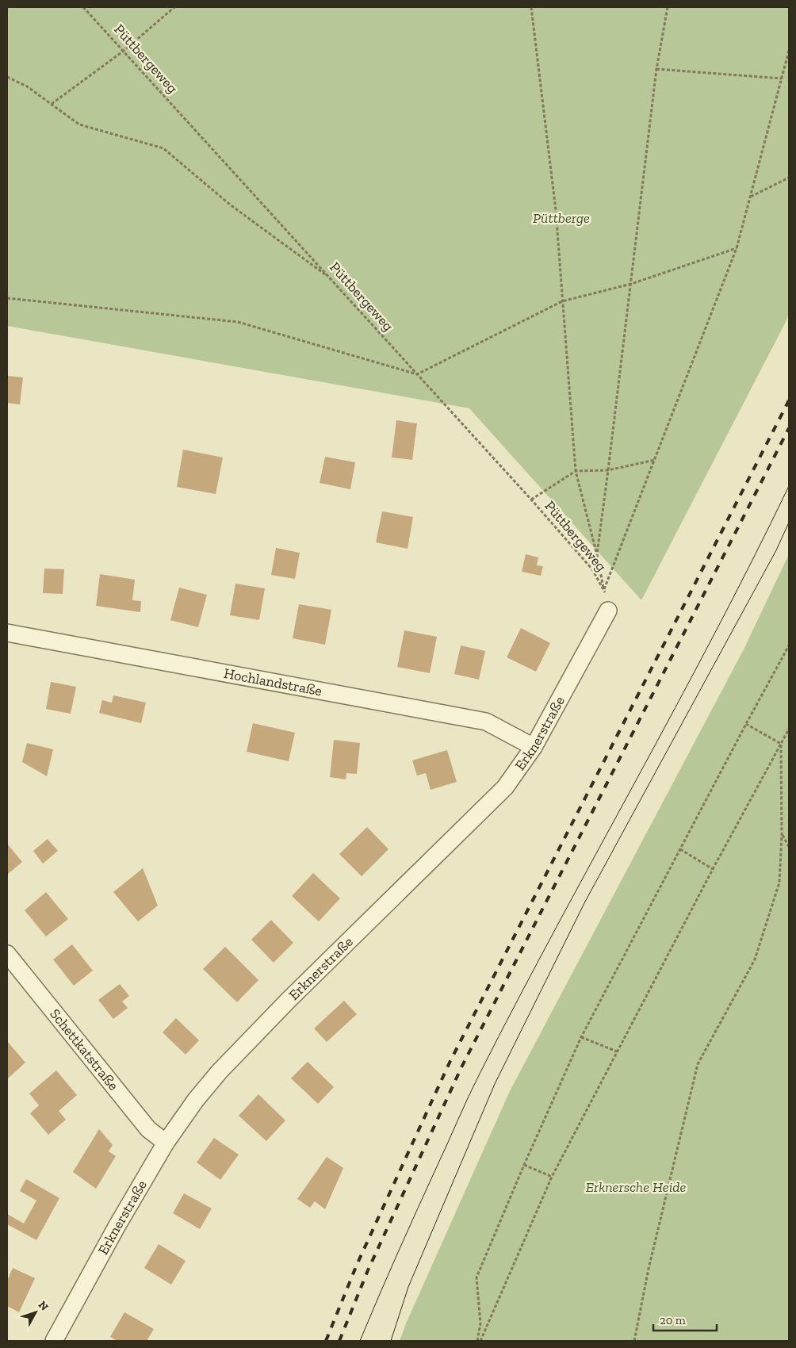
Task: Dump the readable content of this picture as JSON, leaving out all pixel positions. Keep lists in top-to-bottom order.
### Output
{
  "streets": {
    "street": ["Hochlandstraße", "Erknerstraße", "Schettkatstraße"],
    "path": ["Püttbergeweg"]
  },
  "crossings": [
    ["Püttbergeweg", "Erknerstraße"],
    ["Hochlandstraße", "Erknerstraße"],
    ["Erknerstraße", "Schettkatstraße"]
  ],
  "parks": ["Püttberge", "Erknersche Heide"],
  "scale_bar": "20 m",
  "north": "top right"
}
